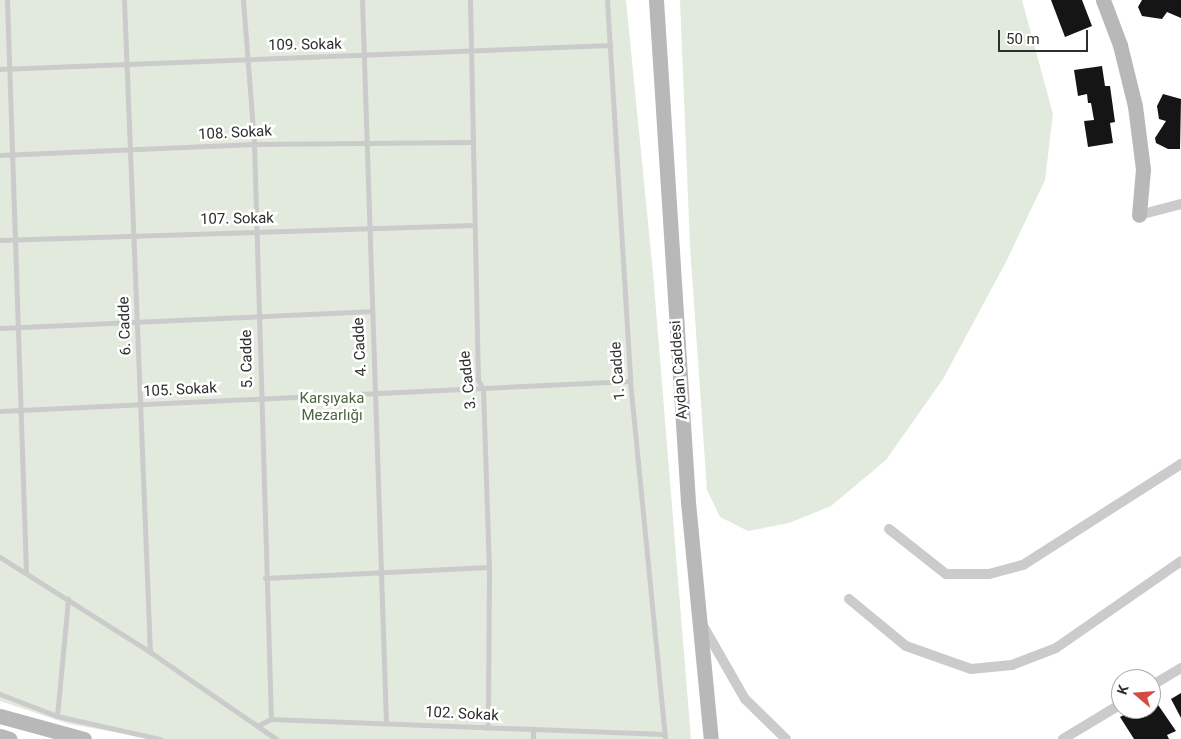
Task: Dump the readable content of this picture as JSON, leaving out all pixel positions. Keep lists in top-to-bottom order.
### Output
{
  "streets": {
    "street": ["Aydan Caddesi"],
    "lane": [
      "109. Sokak",
      "108. Sokak",
      "107. Sokak",
      "6. Cadde",
      "4. Cadde",
      "5. Cadde",
      "1. Cadde",
      "3. Cadde",
      "105. Sokak",
      "102. Sokak"
    ]
  },
  "crossings": [
    ["109. Sokak", "6. Cadde"],
    ["109. Sokak", "4. Cadde"],
    ["109. Sokak", "5. Cadde"],
    ["109. Sokak", "1. Cadde"],
    ["109. Sokak", "3. Cadde"],
    ["108. Sokak", "6. Cadde"],
    ["108. Sokak", "4. Cadde"],
    ["108. Sokak", "5. Cadde"],
    ["108. Sokak", "3. Cadde"],
    ["107. Sokak", "6. Cadde"],
    ["107. Sokak", "4. Cadde"],
    ["107. Sokak", "5. Cadde"],
    ["107. Sokak", "3. Cadde"],
    ["6. Cadde", "105. Sokak"],
    ["4. Cadde", "105. Sokak"],
    ["4. Cadde", "102. Sokak"],
    ["5. Cadde", "105. Sokak"],
    ["5. Cadde", "102. Sokak"],
    ["1. Cadde", "105. Sokak"],
    ["1. Cadde", "102. Sokak"],
    ["3. Cadde", "105. Sokak"],
    ["3. Cadde", "102. Sokak"]
  ],
  "parks": ["Karşıyaka Mezarlığı"],
  "scale_bar": "50 m",
  "north": "left"
}
